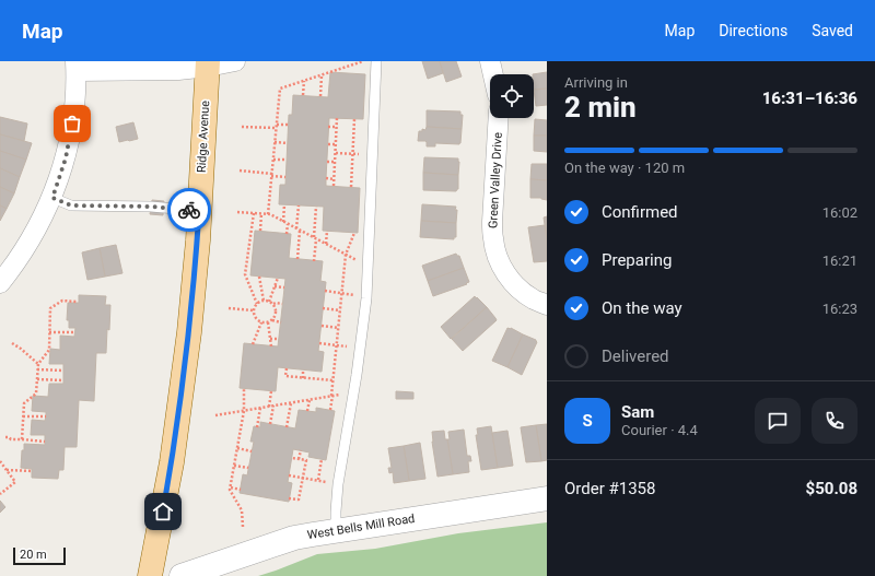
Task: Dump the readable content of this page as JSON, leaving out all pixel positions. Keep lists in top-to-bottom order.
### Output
{
  "streets": {
    "main road": ["Ridge Avenue"],
    "street": ["Green Valley Drive", "West Bells Mill Road"]
  },
  "scale_bar": "20 m",
  "page": {
    "header": "Map",
    "nav": ["Map", "Directions", "Saved"],
    "heading": ["2 min", "Arriving in", "16:31–16:36"],
    "panel": [
      "Sam",
      "Courier · 4.4",
      "Order #1358",
      "$50.08"
    ],
    "bar": "On the way · 120 m",
    "list": [
      ["Confirmed", "16:02"],
      ["Preparing", "16:21"],
      ["On the way", "16:23"],
      "Delivered"
    ],
    "round": "S",
    "scale": "20 m"
  }
}
